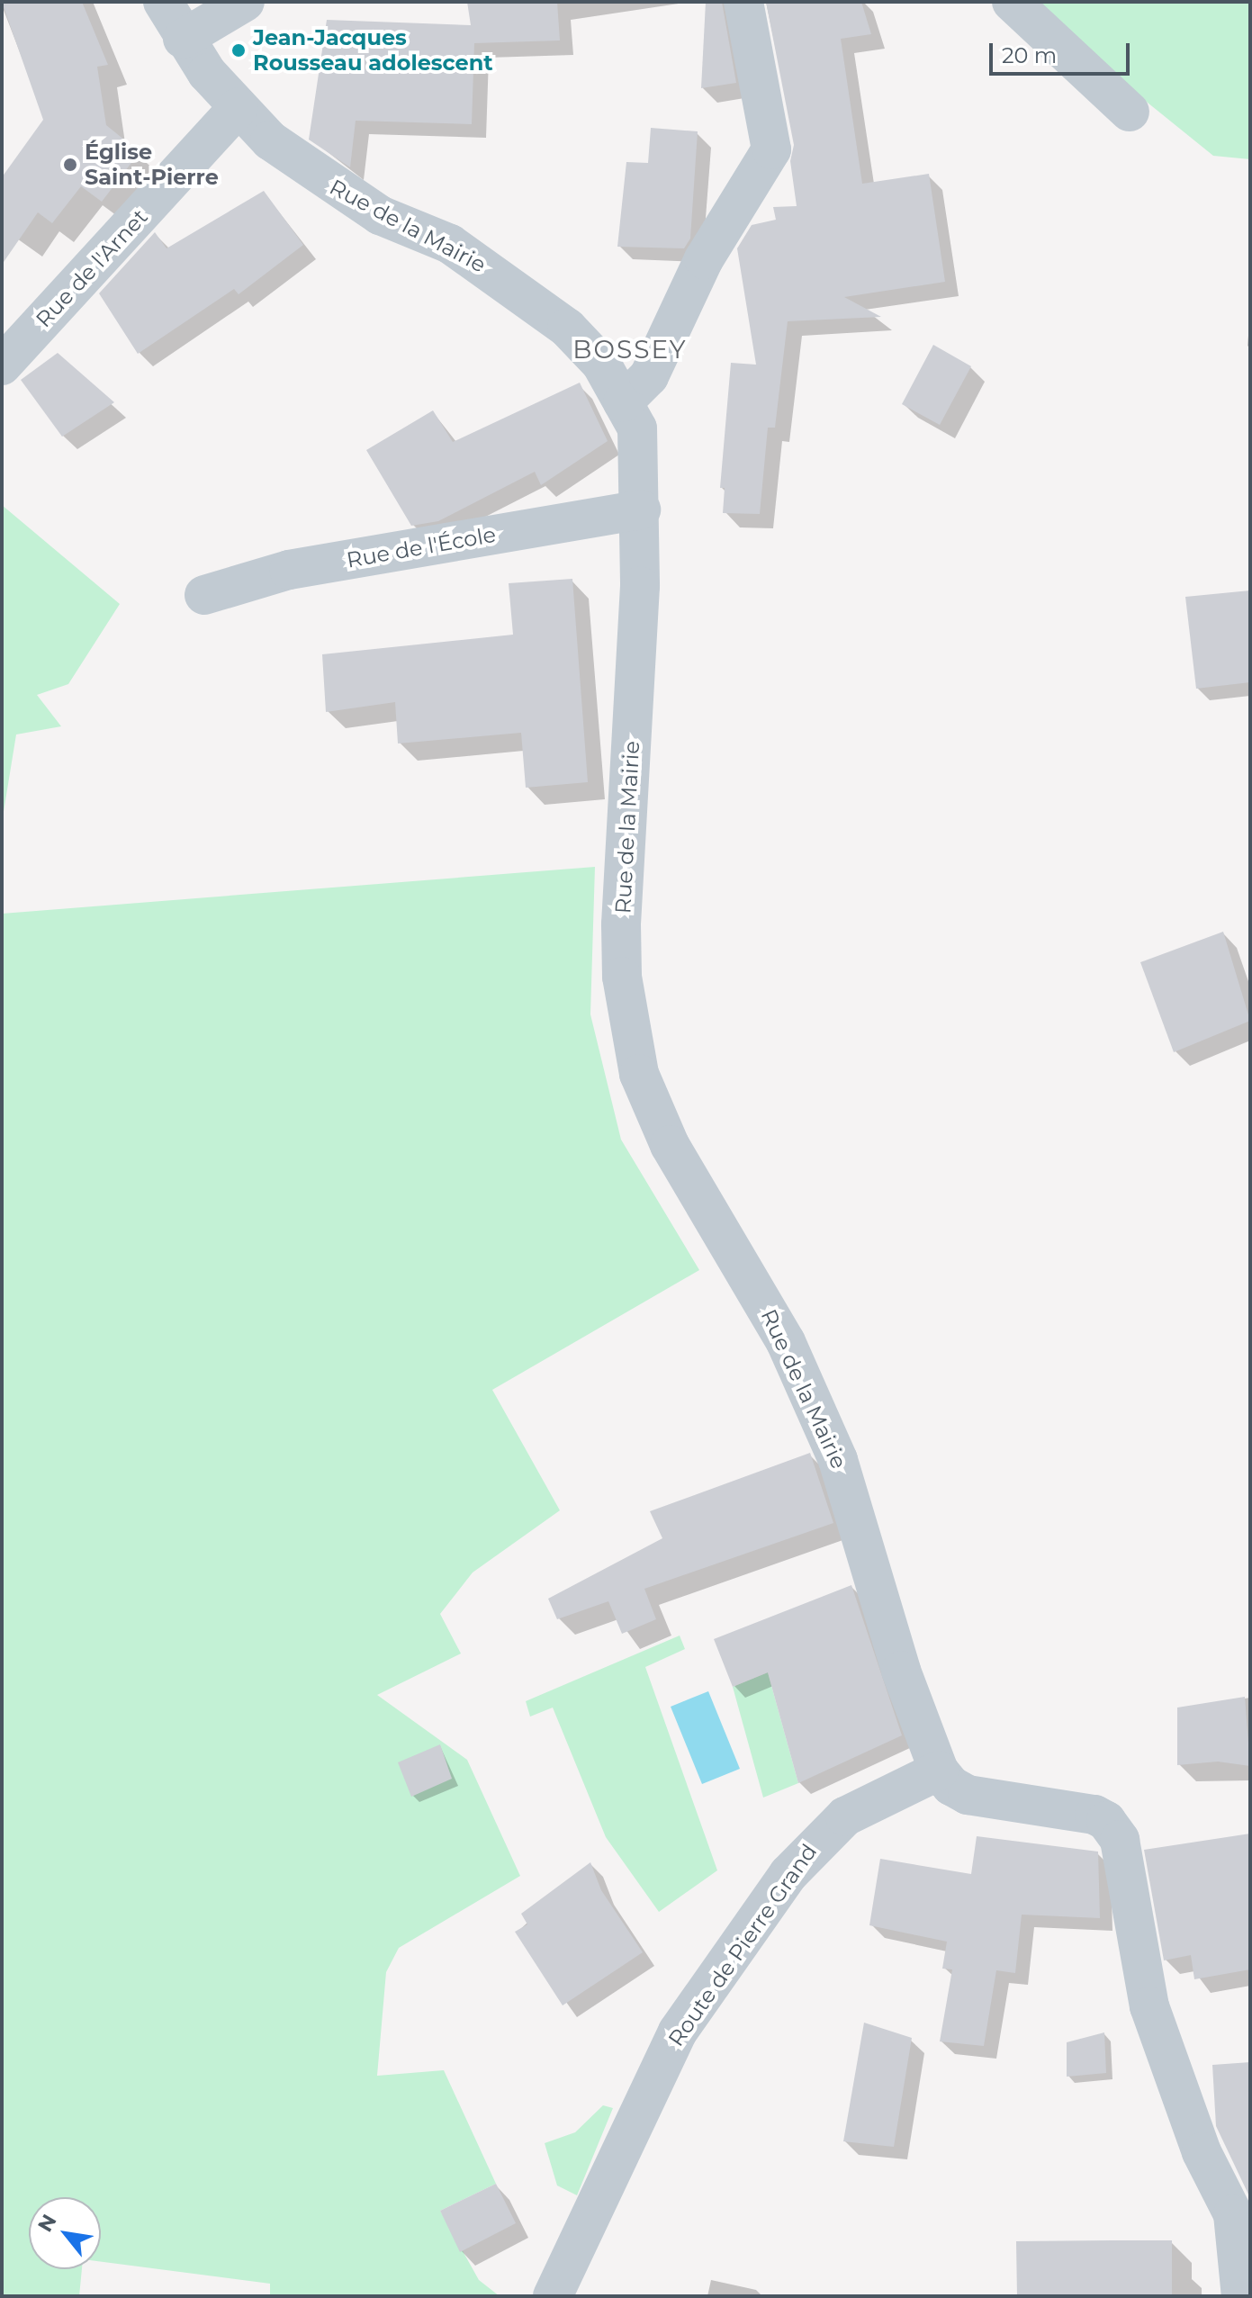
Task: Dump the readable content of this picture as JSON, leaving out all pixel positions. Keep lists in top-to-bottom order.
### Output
{
  "streets": {
    "street": [
      "Rue de la Mairie",
      "Rue de l'Arnet",
      "Rue de l'École",
      "Route de Pierre Grand"
    ]
  },
  "crossings": [
    ["Rue de la Mairie", "Rue de l'Arnet"],
    ["Rue de la Mairie", "Rue de l'École"],
    ["Rue de la Mairie", "Route de Pierre Grand"]
  ],
  "districts": ["BOSSEY"],
  "places": ["Jean-Jacques Rousseau adolescent", "Église Saint-Pierre"],
  "scale_bar": "20 m",
  "north": "top left"
}
